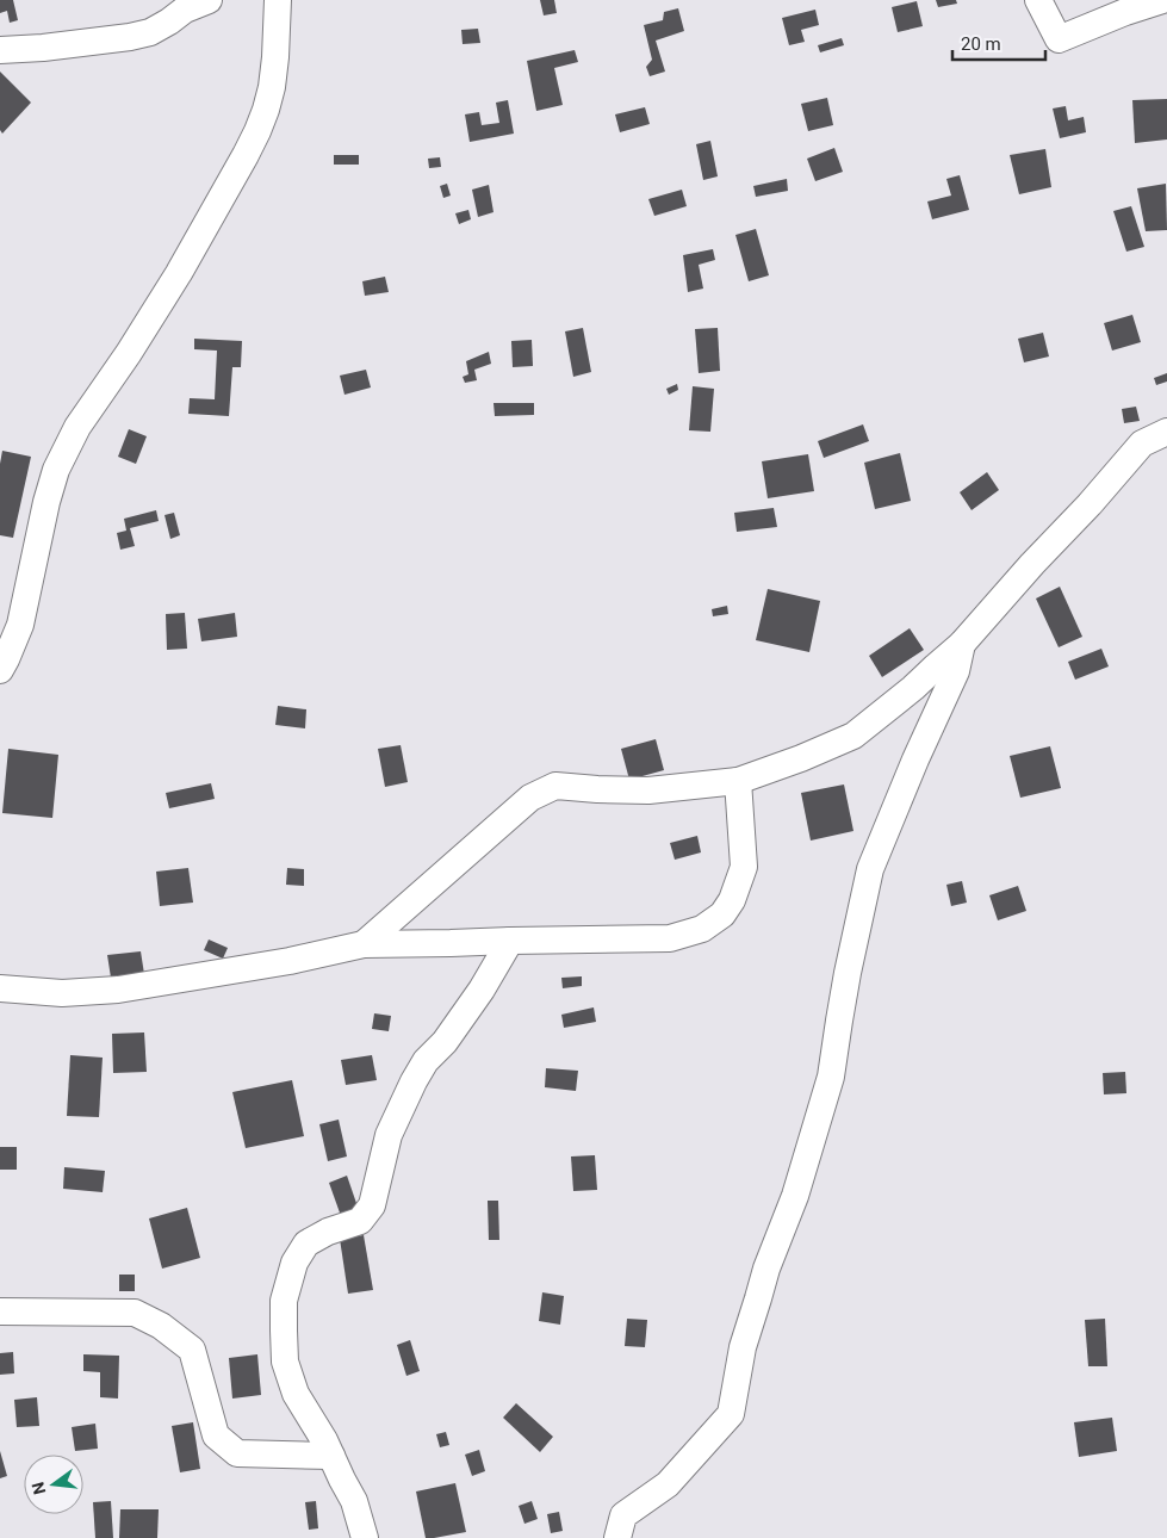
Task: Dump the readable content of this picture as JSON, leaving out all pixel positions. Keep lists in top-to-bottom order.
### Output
{
  "scale_bar": "20 m",
  "north": "left"
}
